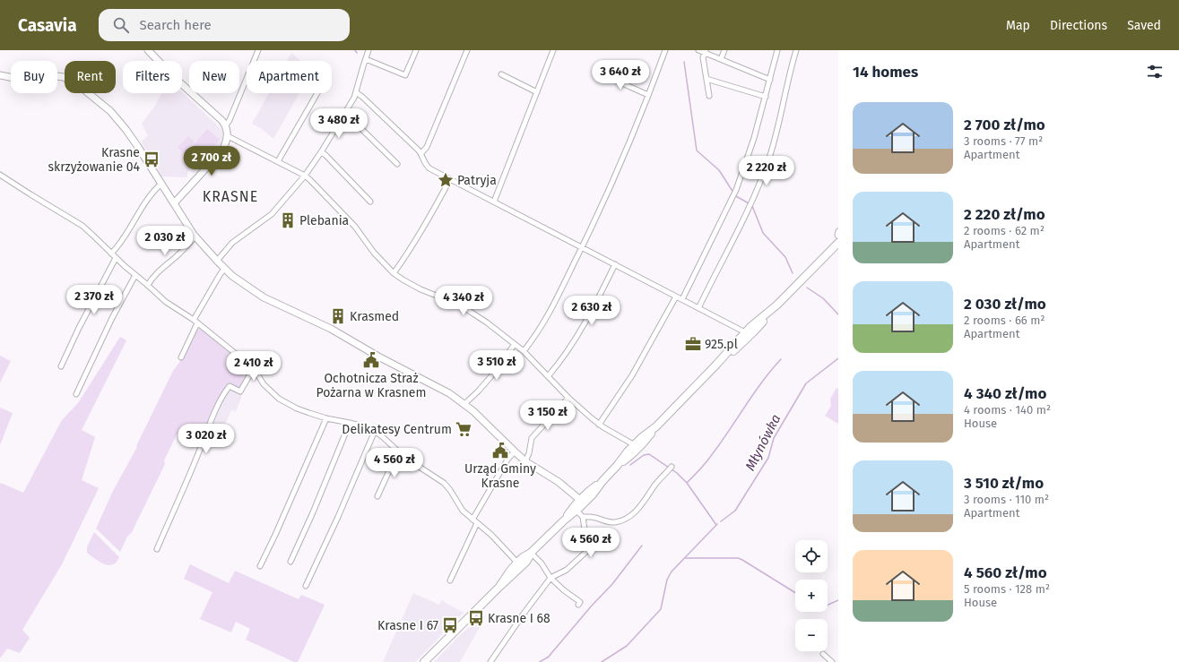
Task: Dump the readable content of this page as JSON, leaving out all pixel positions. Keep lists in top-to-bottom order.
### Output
{
  "districts": ["KRASNE"],
  "water": ["Młynówka"],
  "places": {
    "bus stop": ["Krasne skrzyżowanie 04", "Krasne I 68", "Krasne I 67"],
    "place": ["Patryja"],
    "building": ["Plebania", "Krasmed"],
    "office": ["925.pl"],
    "public building": ["Ochotnicza Straż Pożarna w Krasnem", "Urząd Gminy Krasne"],
    "supermarket": ["Delikatesy Centrum"]
  },
  "page": {
    "header": "Casavia",
    "search": "Search here",
    "nav": ["Map", "Directions", "Saved"],
    "heading": "14 homes",
    "price": [
      "3 640 zł",
      "3 480 zł",
      "2 700 zł",
      "2 220 zł",
      "2 030 zł",
      "2 370 zł",
      "4 340 zł",
      "2 630 zł",
      "3 510 zł",
      "2 410 zł",
      "3 150 zł",
      "3 020 zł",
      "4 560 zł",
      "4 560 zł"
    ],
    "chip": [
      "Buy",
      "Rent",
      "Filters",
      "New",
      "Apartment"
    ],
    "list": [
      {
        "name": "2 700 zł/mo",
        "note": "3 rooms · 77 m² · Apartment"
      },
      {
        "name": "2 220 zł/mo",
        "note": "2 rooms · 62 m² · Apartment"
      },
      {
        "name": "2 030 zł/mo",
        "note": "2 rooms · 66 m² · Apartment"
      },
      {
        "name": "4 340 zł/mo",
        "note": "4 rooms · 140 m² · House"
      },
      {
        "name": "3 510 zł/mo",
        "note": "3 rooms · 110 m² · Apartment"
      },
      {
        "name": "4 560 zł/mo",
        "note": "5 rooms · 128 m² · House"
      }
    ],
    "map_buttons": ["+", "−"]
  }
}
